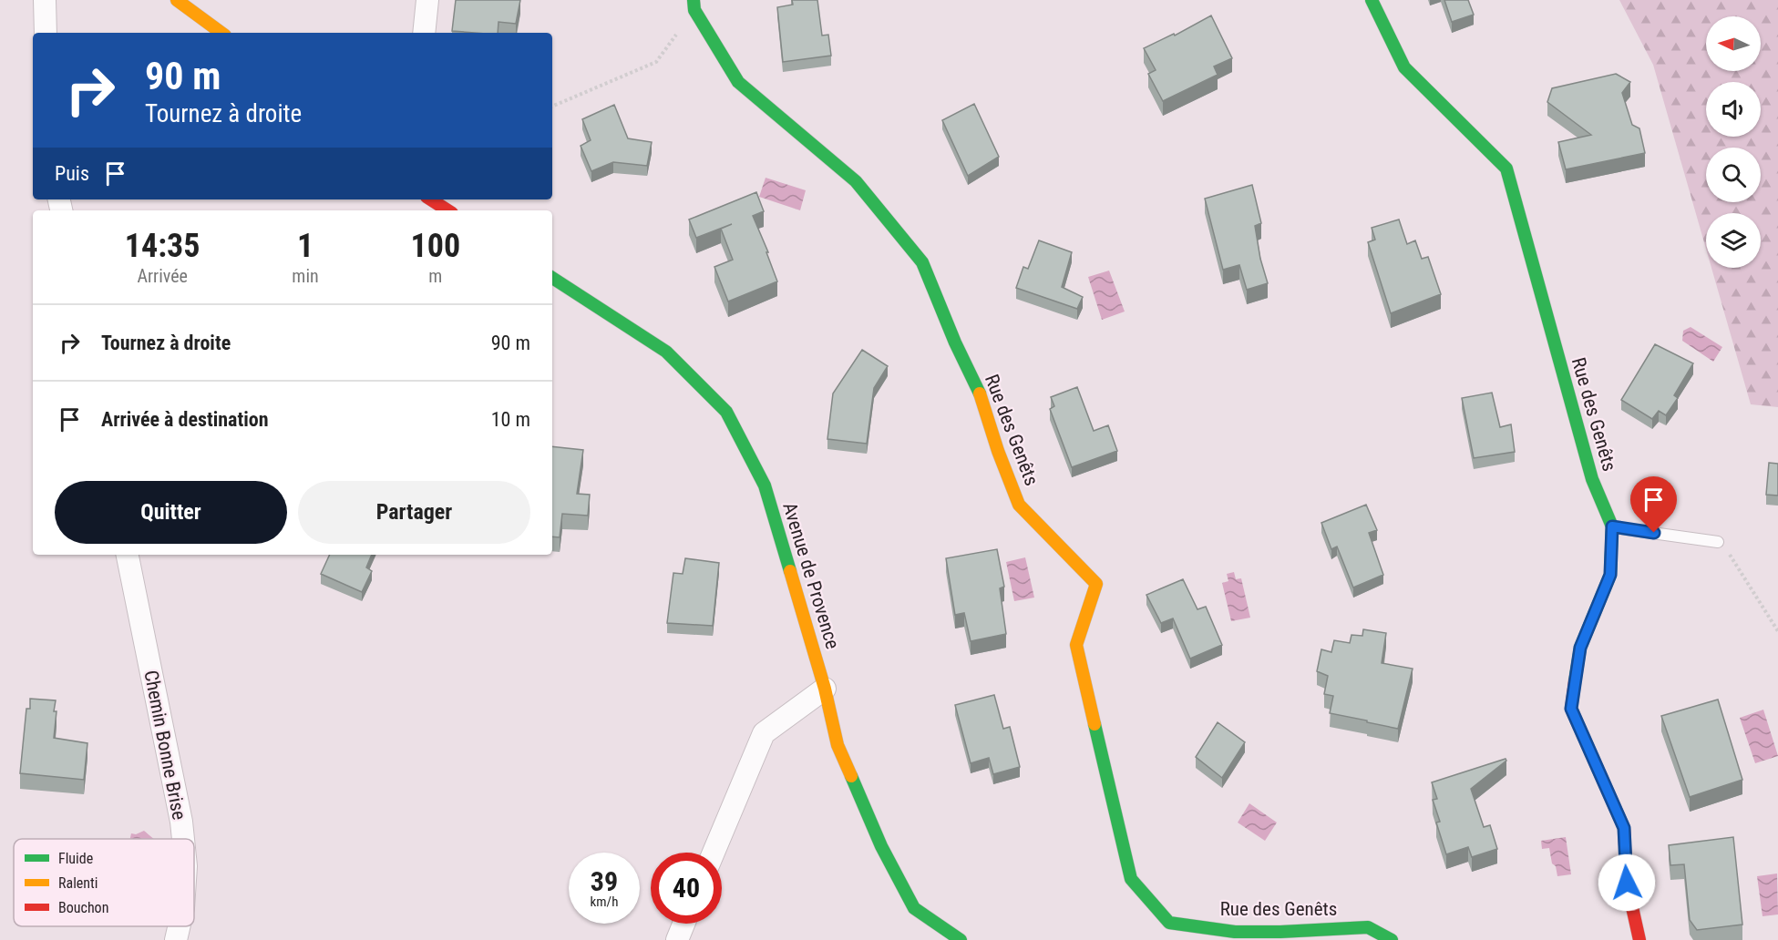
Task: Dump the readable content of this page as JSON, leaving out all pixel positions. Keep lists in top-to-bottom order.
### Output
{
  "streets": {
    "street": ["Rue des Genêts", "Avenue de Provence", "Chemin Bonne Brise"]
  },
  "legend": ["Fluide", "Ralenti", "Bouchon"],
  "north": "left",
  "page": {
    "turn": ["90 m", "Tournez à droite"],
    "then": "Puis",
    "eta": [
      "14:35",
      "Arrivée",
      "1",
      "min",
      "100",
      "m"
    ],
    "list": [
      {
        "name": "Tournez à droite",
        "value": "90 m"
      },
      {
        "name": "Arrivée à destination",
        "value": "10 m"
      }
    ],
    "buttons": ["Quitter", "Partager"],
    "speed": "39 km/h",
    "limit": "40"
  }
}
